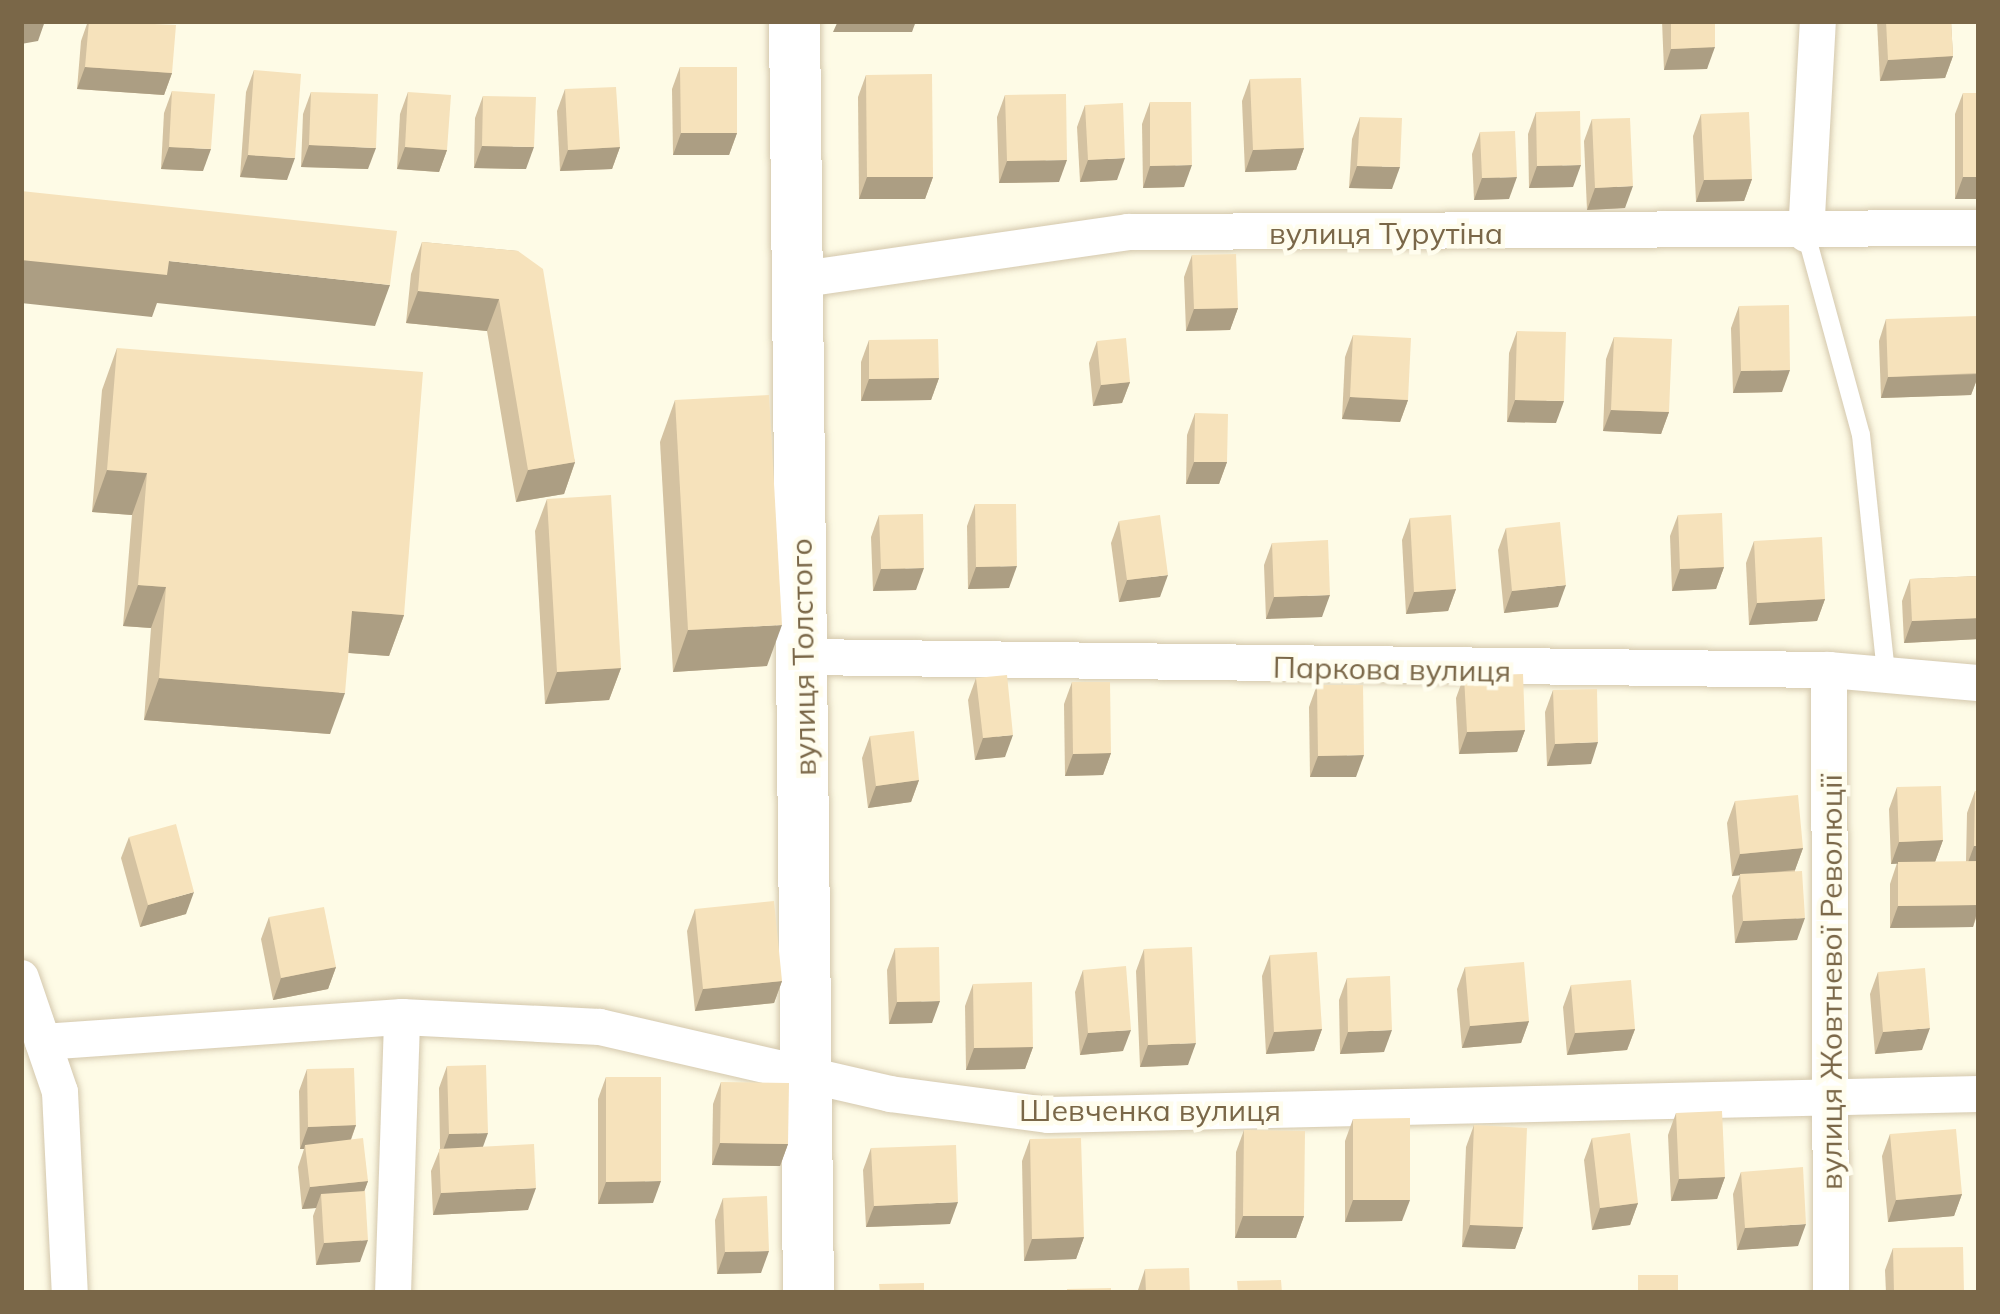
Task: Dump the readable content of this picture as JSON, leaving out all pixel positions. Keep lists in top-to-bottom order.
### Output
{
  "streets": {
    "street": [
      "вулиця Турутіна",
      "вулиця Толстого",
      "Паркова вулиця",
      "вулиця Жовтневої Революції",
      "Шевченка вулиця"
    ]
  },
  "crossings": [
    ["вулиця Турутіна", "вулиця Толстого"],
    ["вулиця Толстого", "Паркова вулиця"],
    ["вулиця Толстого", "Шевченка вулиця"],
    ["Паркова вулиця", "вулиця Жовтневої Революції"],
    ["вулиця Жовтневої Революції", "Шевченка вулиця"]
  ]
}
